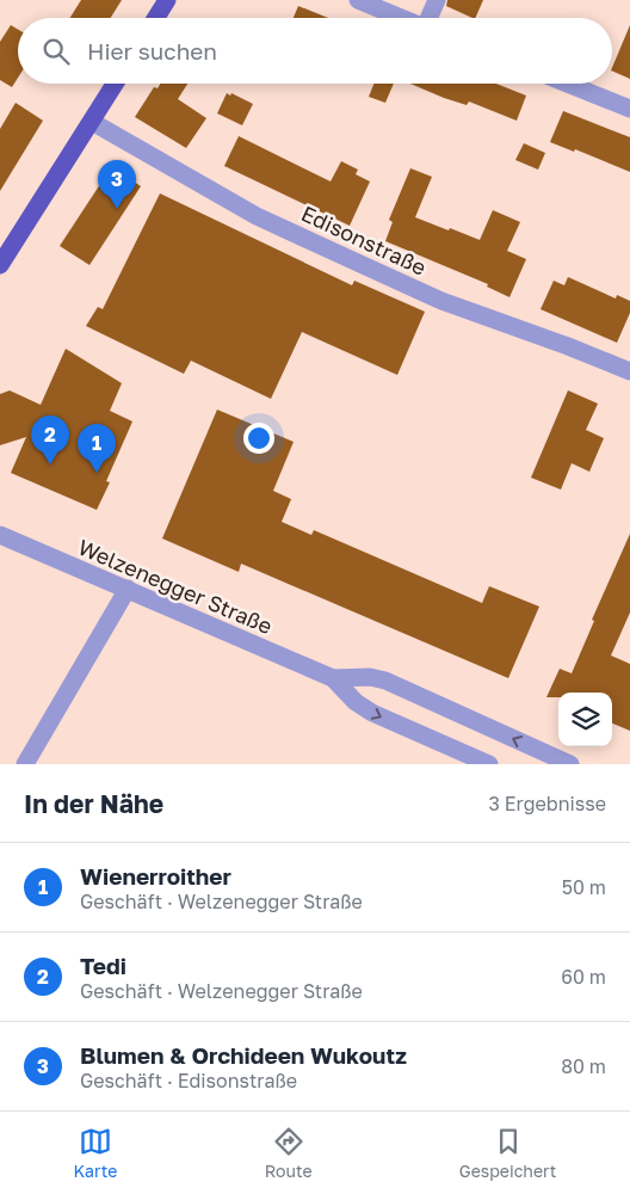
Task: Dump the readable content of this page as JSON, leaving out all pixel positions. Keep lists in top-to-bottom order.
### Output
{
  "streets": {
    "street": ["Edisonstraße", "Welzenegger Straße"]
  },
  "page": {
    "search": "Hier suchen",
    "pins": ["3", "2", "1"],
    "heading": ["In der Nähe", "3 Ergebnisse"],
    "list": [
      {
        "mark": "1",
        "name": "Wienerroither",
        "note": "Geschäft · Welzenegger Straße",
        "value": "50 m"
      },
      {
        "mark": "2",
        "name": "Tedi",
        "note": "Geschäft · Welzenegger Straße",
        "value": "60 m"
      },
      {
        "mark": "3",
        "name": "Blumen & Orchideen Wukoutz",
        "note": "Geschäft · Edisonstraße",
        "value": "80 m"
      }
    ],
    "nav": ["Karte", "Route", "Gespeichert"]
  }
}
